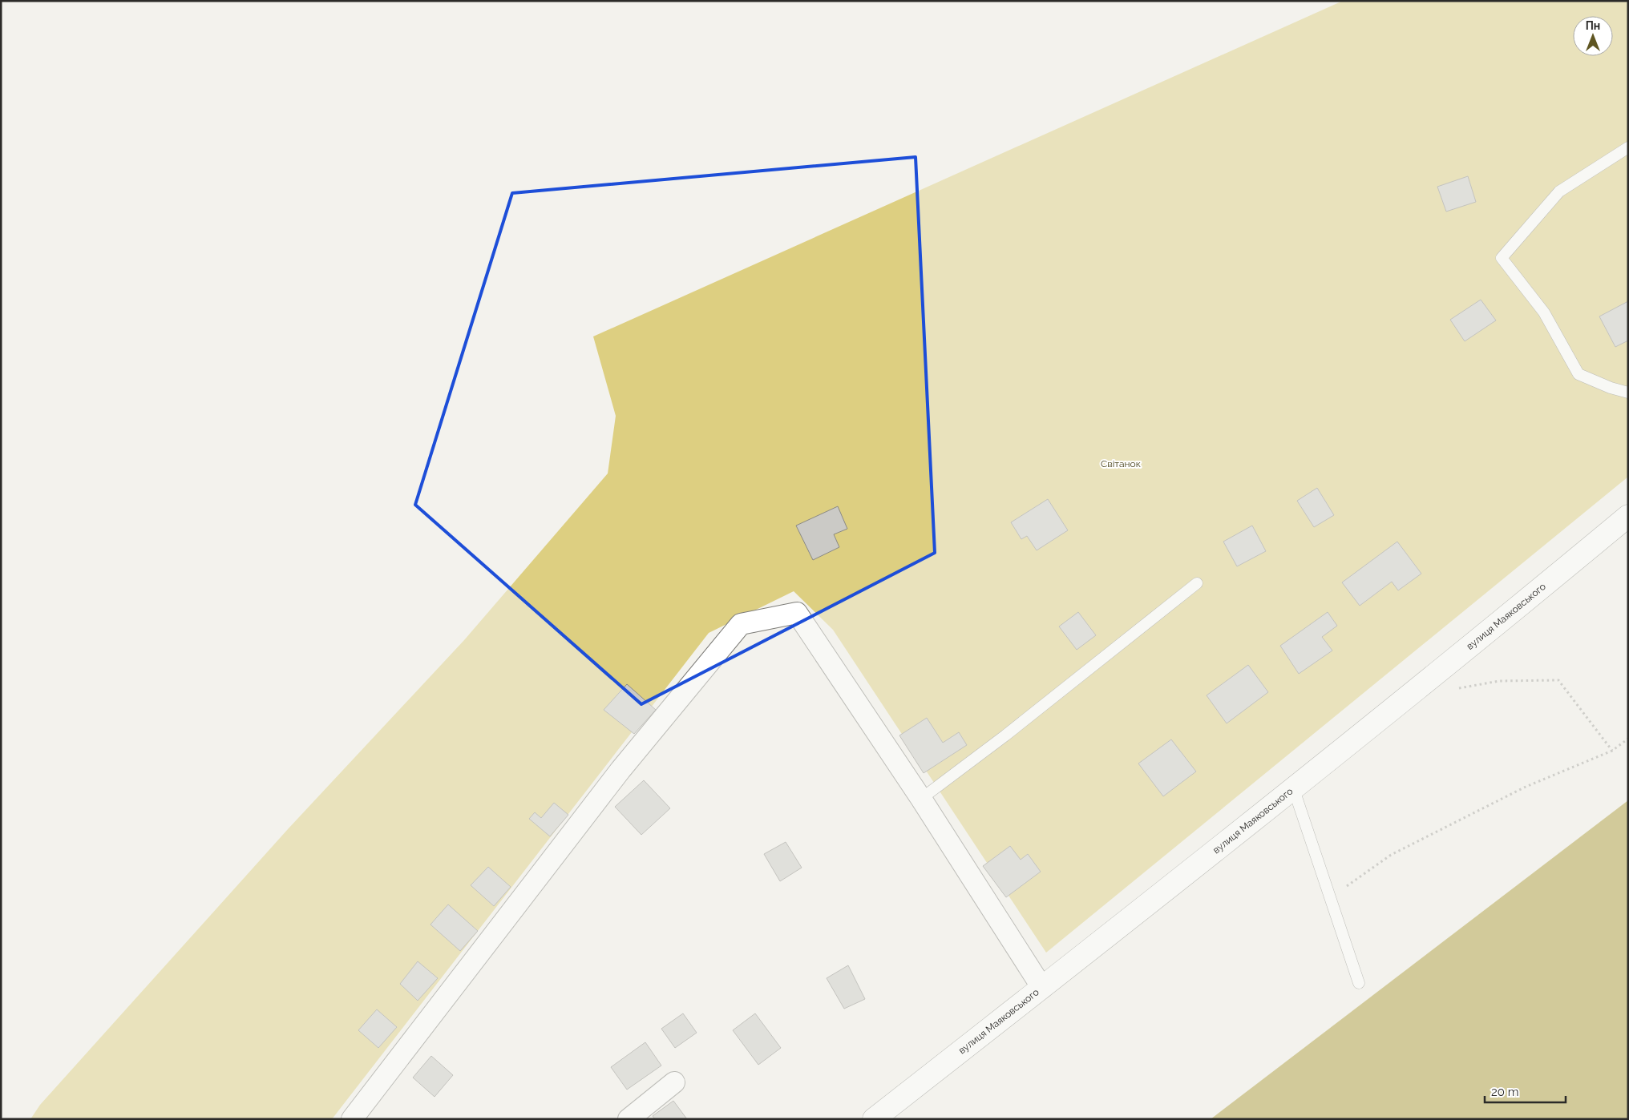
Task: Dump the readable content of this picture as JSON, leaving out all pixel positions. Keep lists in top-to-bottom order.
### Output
{
  "streets": {
    "street": ["вулиця Маяковського"]
  },
  "parks": ["Світанок"],
  "scale_bar": "20 m",
  "north": "top"
}
